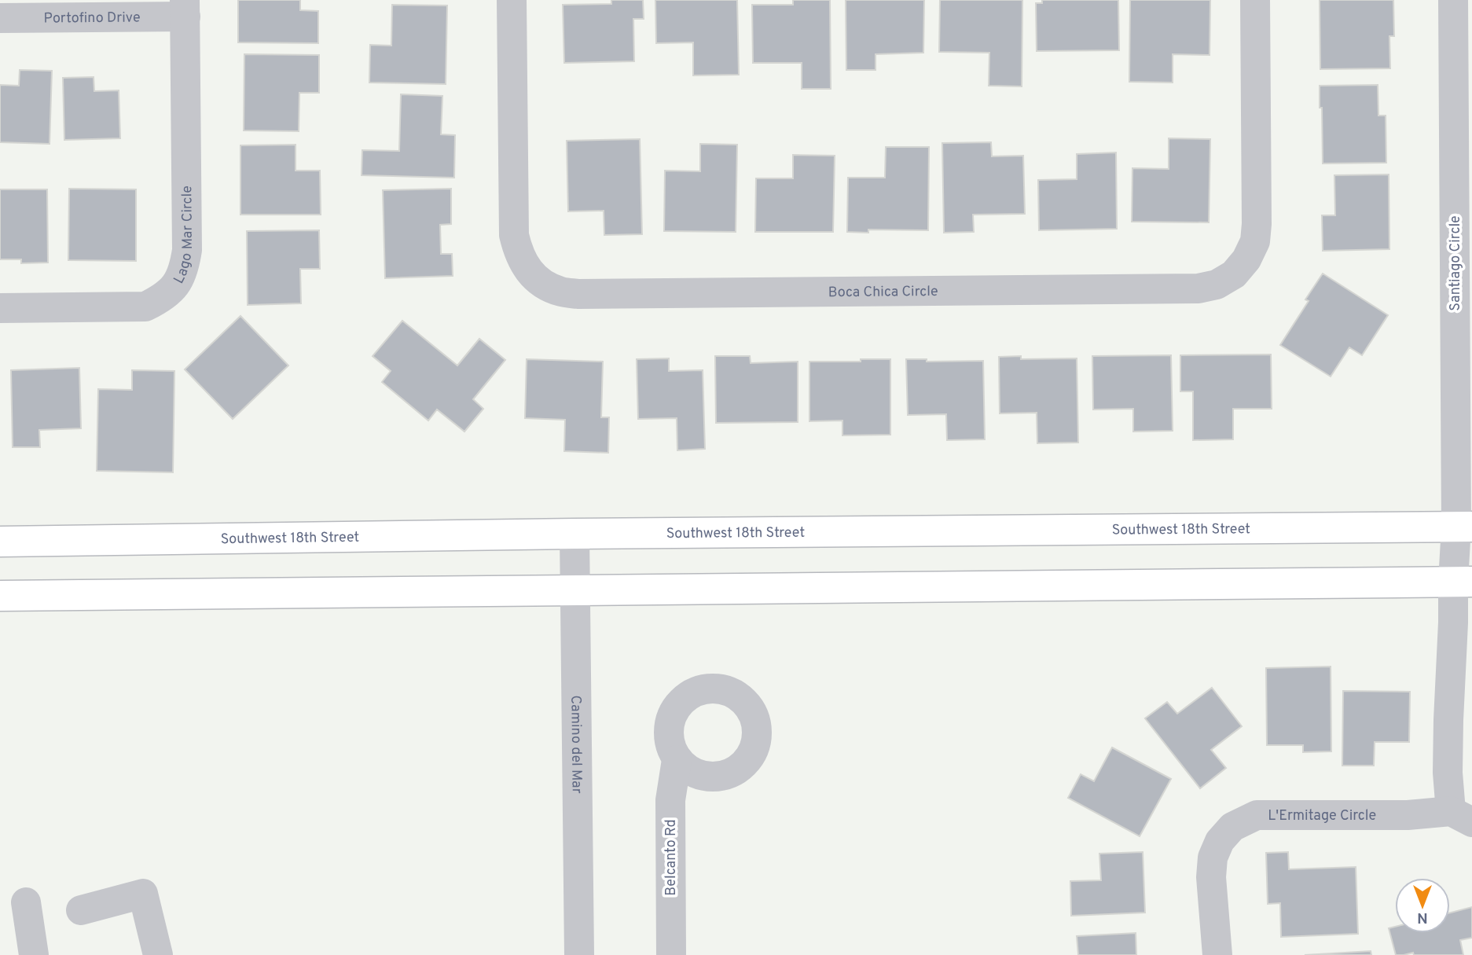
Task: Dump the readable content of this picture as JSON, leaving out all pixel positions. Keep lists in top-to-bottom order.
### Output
{
  "streets": {
    "main road": ["Southwest 18th Street"],
    "street": [
      "Portofino Drive",
      "Lago Mar Circle",
      "Santiago Circle",
      "Boca Chica Circle",
      "Camino del Mar",
      "L'Ermitage Circle",
      "Belcanto Rd"
    ]
  },
  "crossings": [
    ["Portofino Drive", "Lago Mar Circle"],
    ["Santiago Circle", "Southwest 18th Street"],
    ["Santiago Circle", "L'Ermitage Circle"],
    ["Southwest 18th Street", "Camino del Mar"],
    ["Southwest 18th Street", "L'Ermitage Circle"]
  ],
  "north": "bottom"
}
